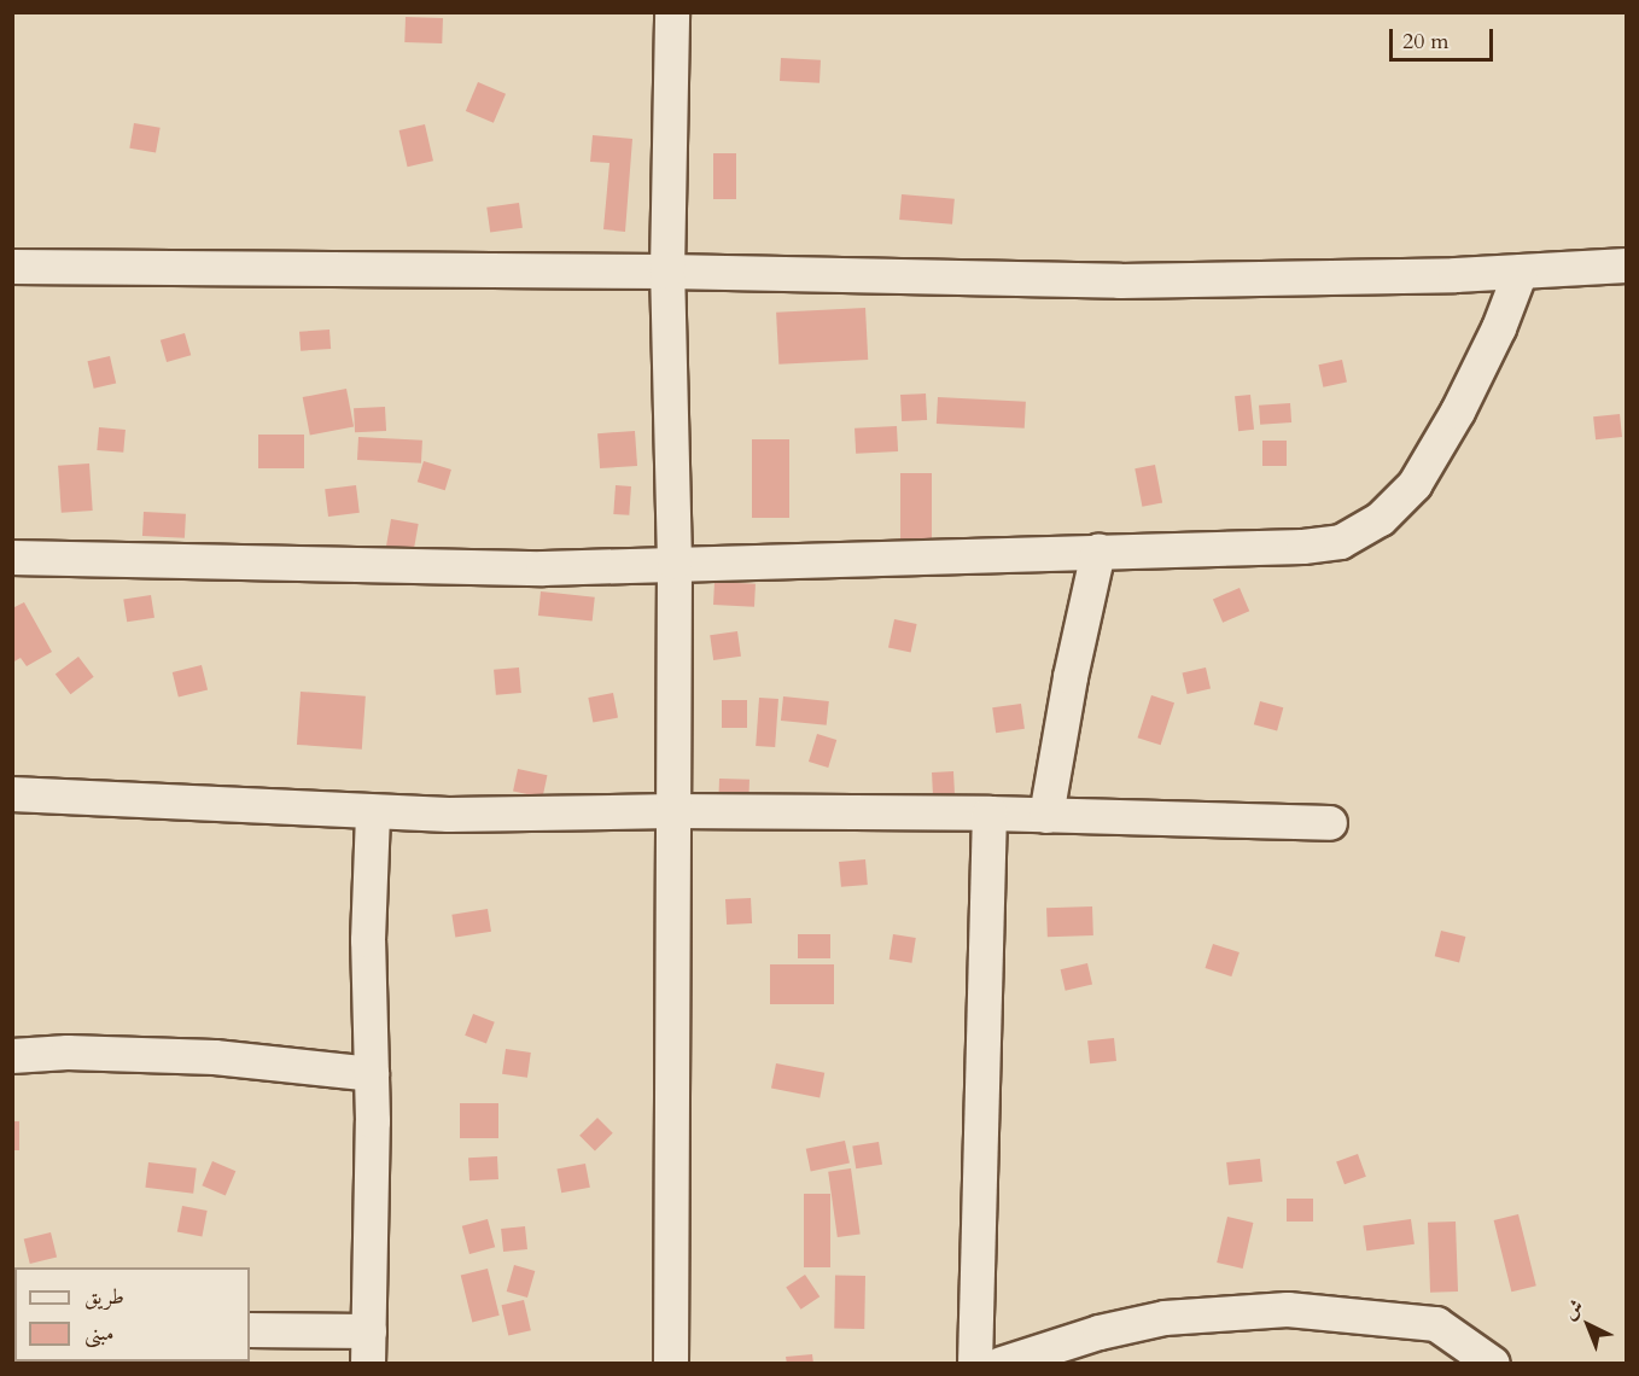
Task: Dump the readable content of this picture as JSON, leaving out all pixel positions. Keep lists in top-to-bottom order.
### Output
{
  "legend": ["طريق", "مبنى"],
  "scale_bar": "20 m",
  "north": "top left"
}
